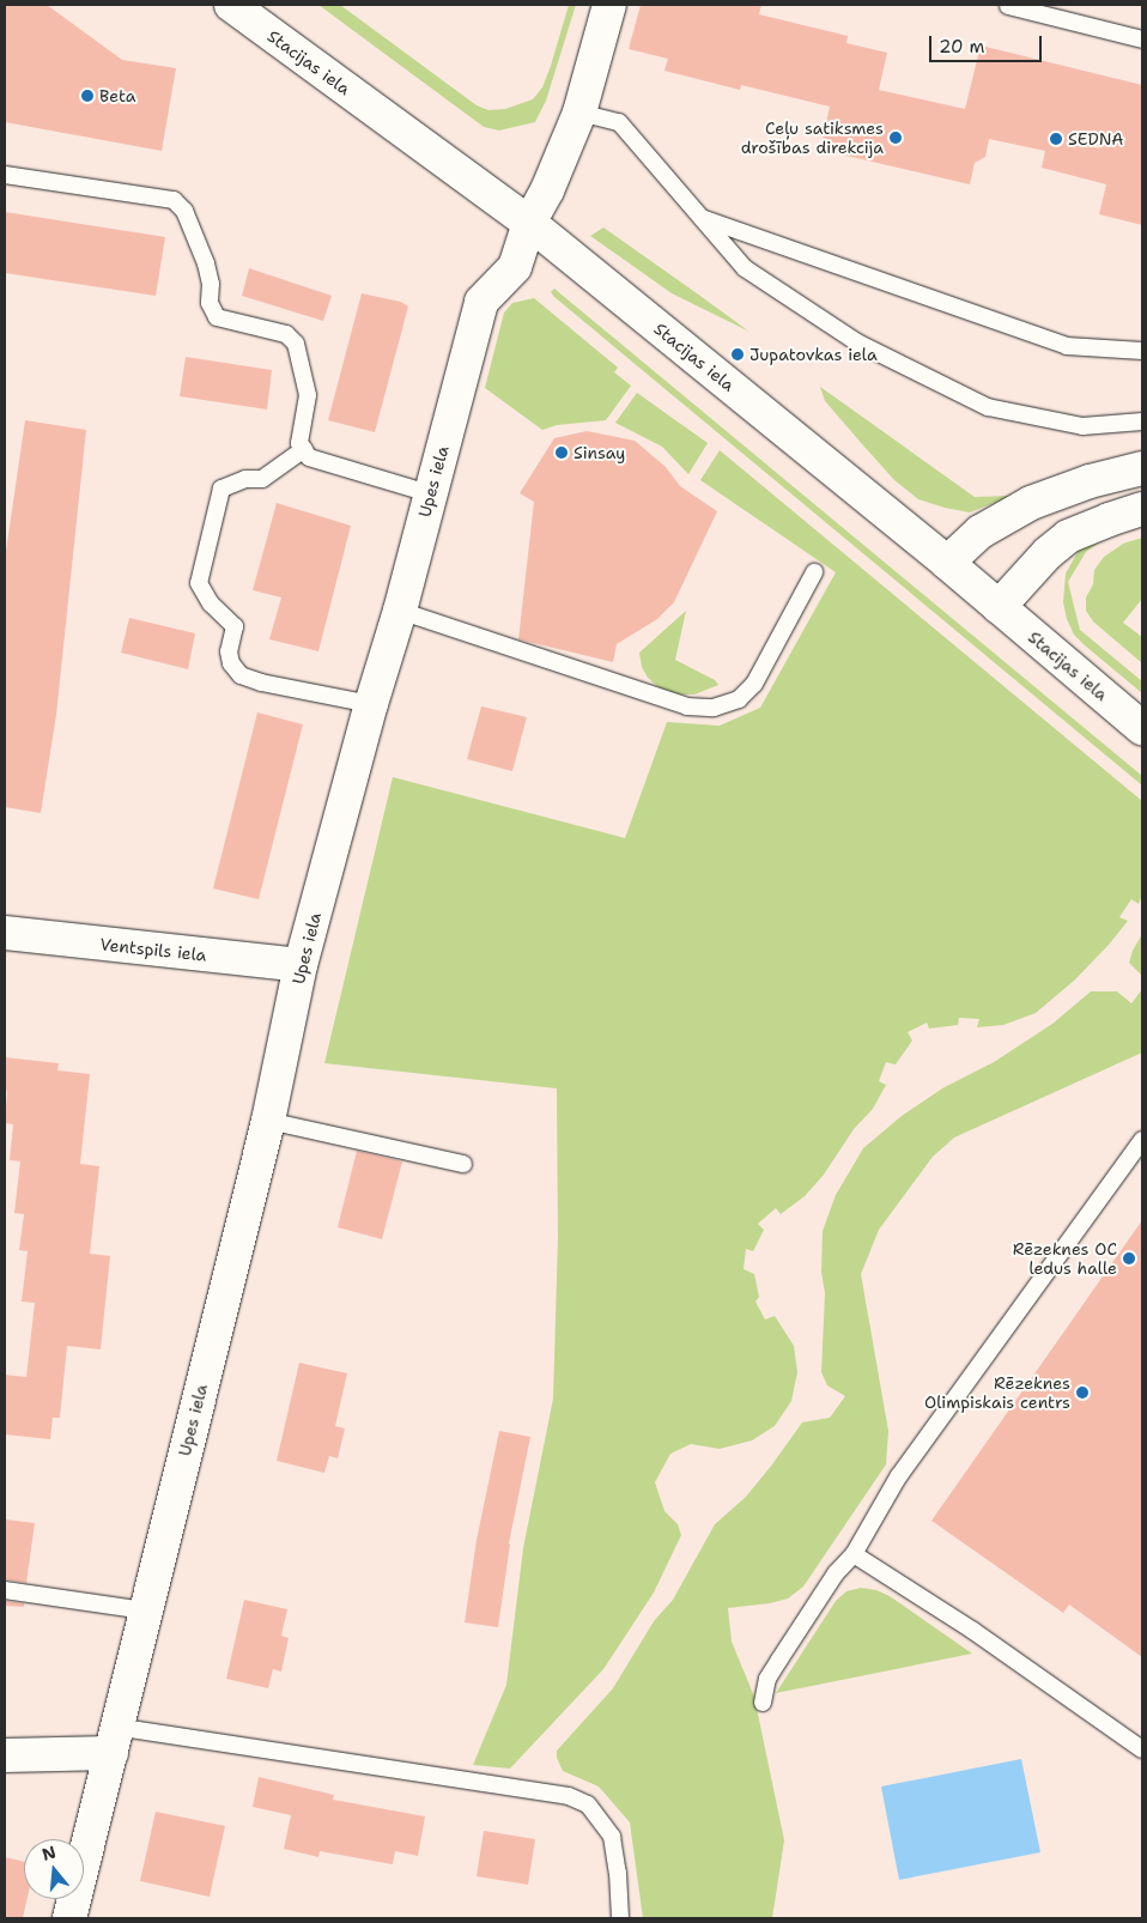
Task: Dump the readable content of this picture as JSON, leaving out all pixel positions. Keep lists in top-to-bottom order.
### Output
{
  "streets": {
    "street": ["Stacijas iela", "Upes iela", "Ventspils iela"]
  },
  "crossings": [
    ["Stacijas iela", "Upes iela"],
    ["Upes iela", "Ventspils iela"]
  ],
  "places": [
    "Beta",
    "Ceļu satiksmes drošības direkcija",
    "SEDNA",
    "Jupatovkas iela",
    "Sinsay",
    "Rēzeknes OC ledus halle",
    "Rēzeknes Olimpiskais centrs"
  ],
  "scale_bar": "20 m",
  "north": "top"
}
